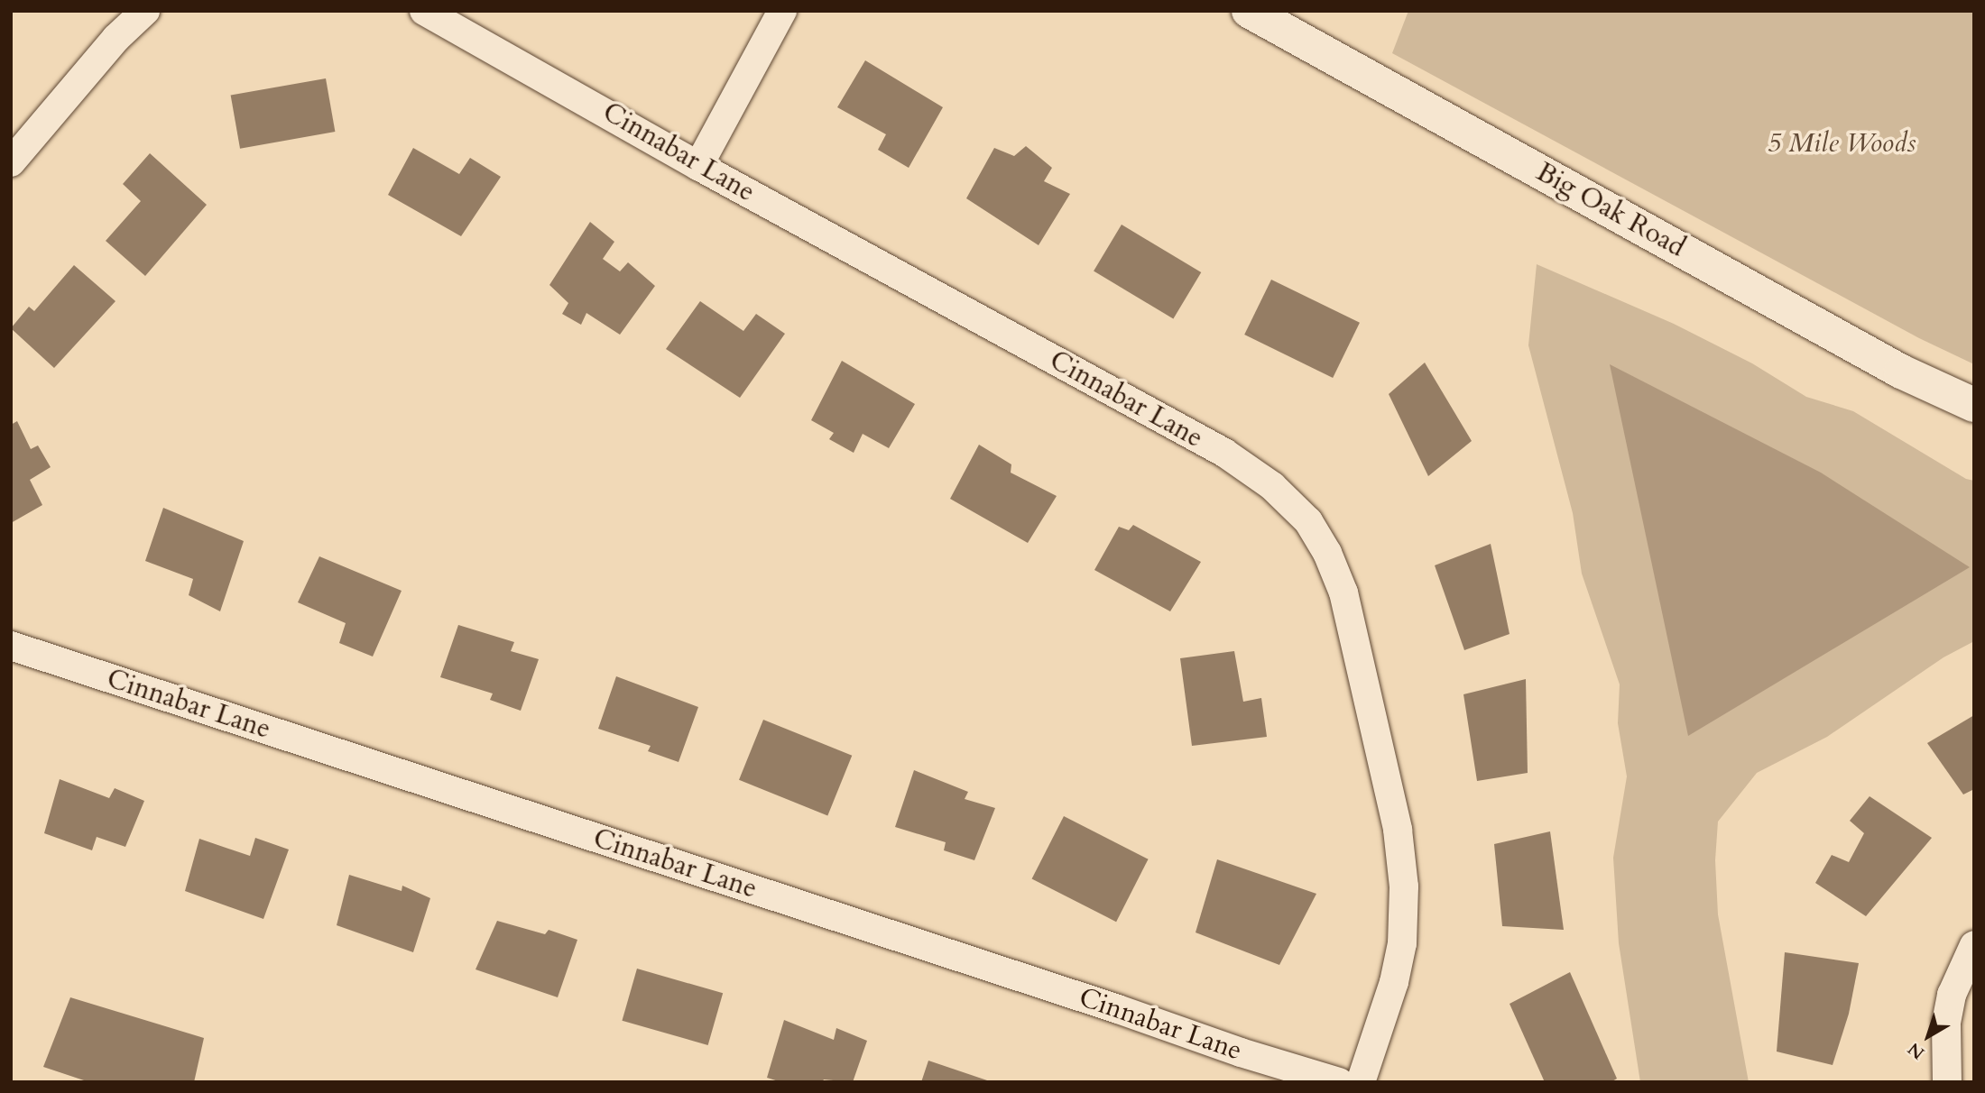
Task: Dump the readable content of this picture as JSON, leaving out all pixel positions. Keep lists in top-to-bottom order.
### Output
{
  "streets": {
    "street": ["Cinnabar Lane", "Big Oak Road"]
  },
  "parks": ["5 Mile Woods"],
  "north": "bottom left"
}
